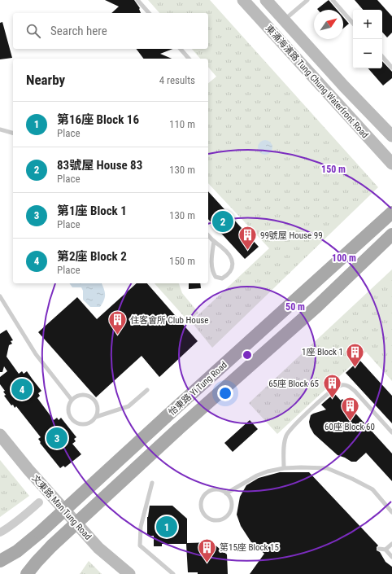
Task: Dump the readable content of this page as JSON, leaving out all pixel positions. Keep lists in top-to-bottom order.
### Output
{
  "streets": {
    "main road": ["東涌海濱路 Tung Chung Waterfront Road", "怡東路 Yi Tung Road", "文東路 Man Tung Road"]
  },
  "places": {
    "building": [
      "99號屋 House 99",
      "住客會所 Club House",
      "1座 Block 1",
      "65座 Block 65",
      "60座 Block 60",
      "第15座 Block 15"
    ]
  },
  "north": "top right",
  "page": {
    "map_buttons": ["+", "−"],
    "search": "Search here",
    "heading": ["Nearby", "4 results"],
    "list": [
      {
        "mark": "1",
        "name": "第16座 Block 16",
        "note": "Place",
        "value": "110 m"
      },
      {
        "mark": "2",
        "name": "83號屋 House 83",
        "note": "Place",
        "value": "130 m"
      },
      {
        "mark": "3",
        "name": "第1座 Block 1",
        "note": "Place",
        "value": "130 m"
      },
      {
        "mark": "4",
        "name": "第2座 Block 2",
        "note": "Place",
        "value": "150 m"
      }
    ],
    "pins": [
      "2",
      "4",
      "3",
      "1"
    ]
  },
  "rings": ["150 m", "100 m", "50 m"]
}
